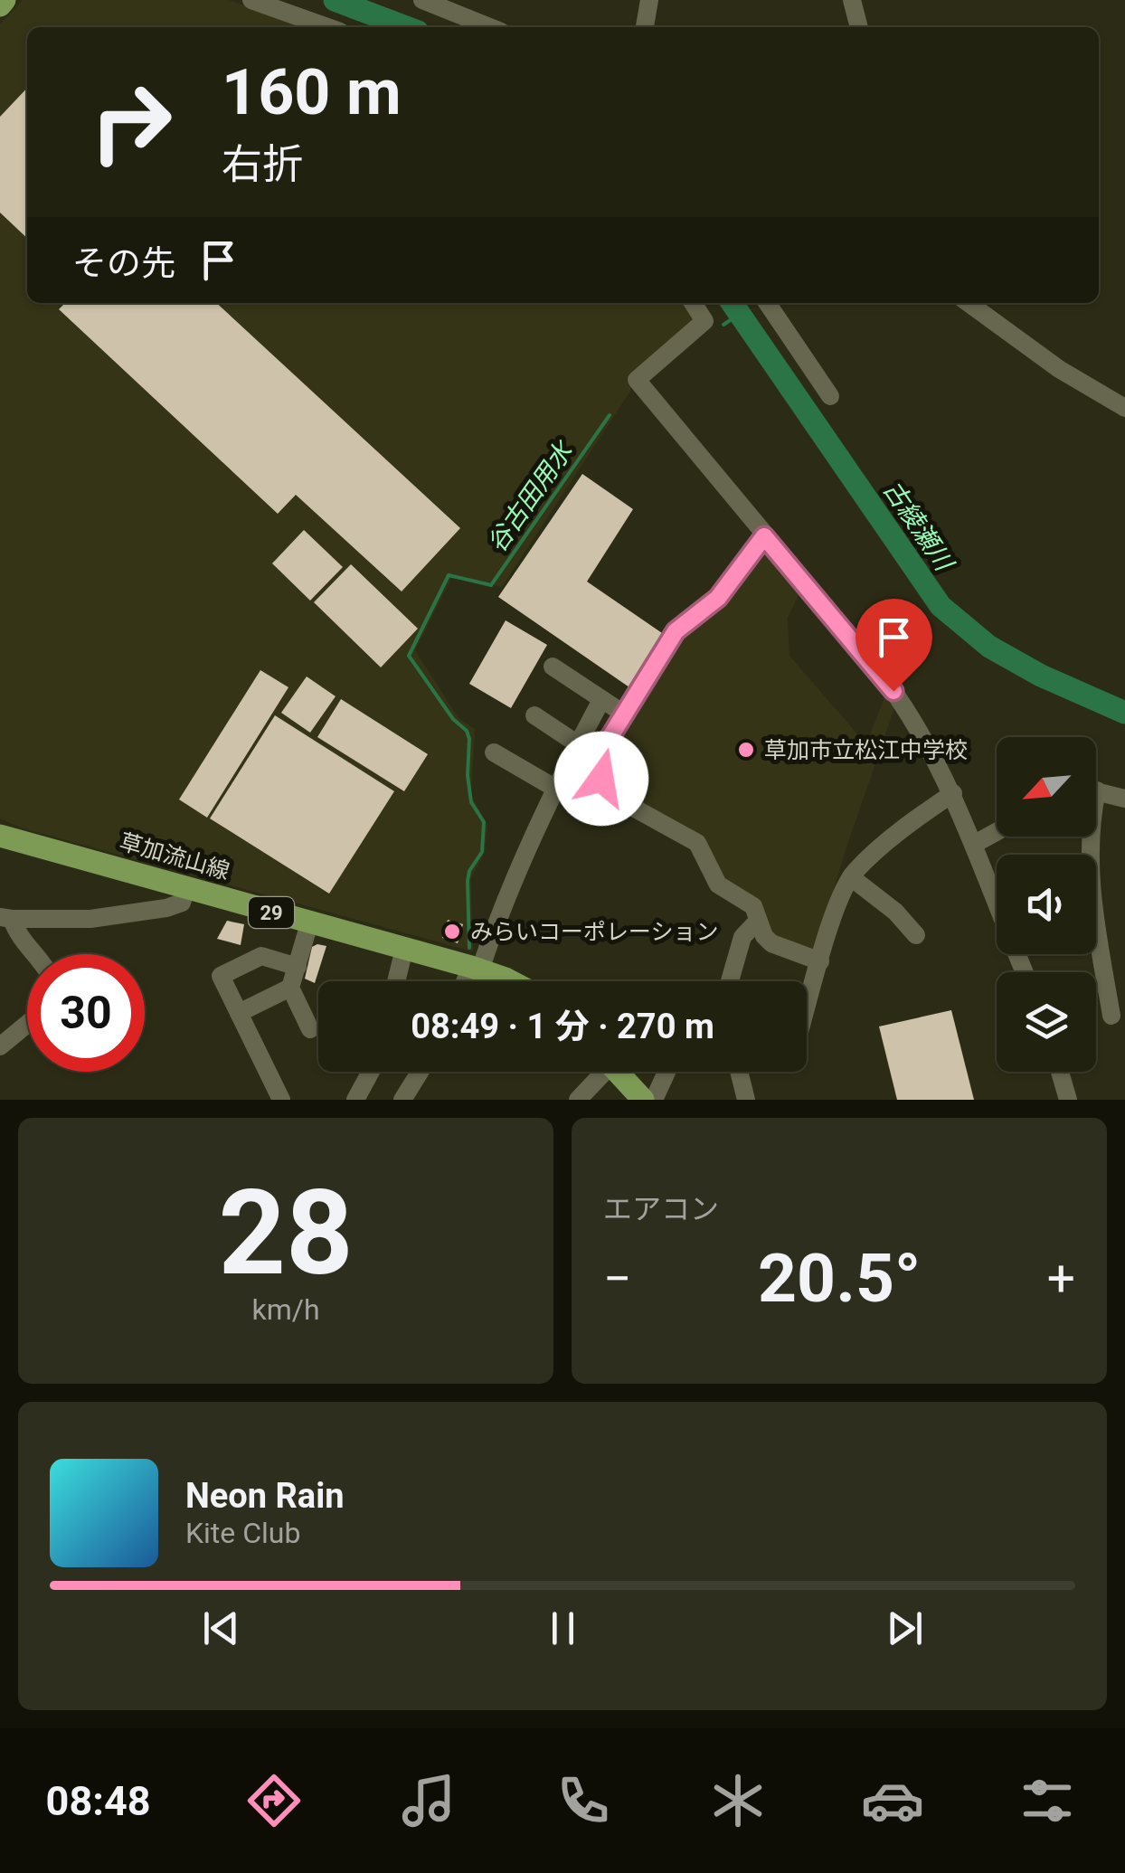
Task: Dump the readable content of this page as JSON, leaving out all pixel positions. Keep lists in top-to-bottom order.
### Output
{
  "streets": {
    "main road": ["草加流山線", "29"]
  },
  "water": ["谷古田用水", "古綾瀬川"],
  "places": ["草加市立松江中学校", "みらいコーポレーション"],
  "north": "bottom left",
  "page": {
    "turn": ["160 m", "右折"],
    "then": "その先",
    "limit": "30",
    "trip": "08:49 · 1 分 · 270 m",
    "tile": [
      ["28", "km/h"],
      "エアコン"
    ],
    "heat": ["−", "20.5°", "+"],
    "song": ["Neon Rain", "Kite Club"],
    "tabs": "08:48"
  }
}
